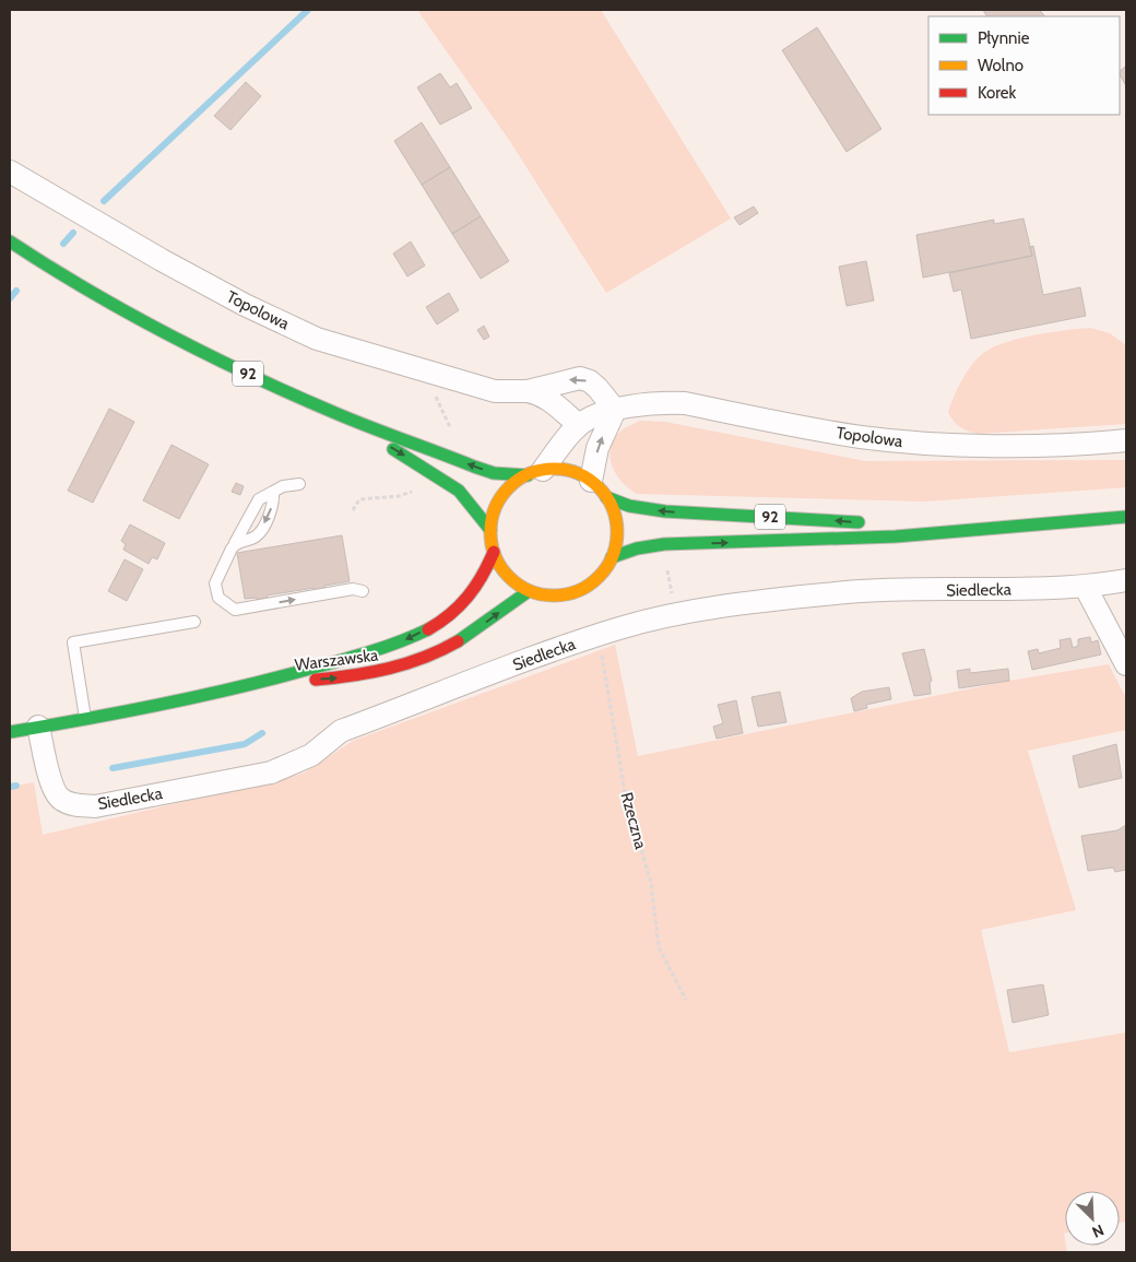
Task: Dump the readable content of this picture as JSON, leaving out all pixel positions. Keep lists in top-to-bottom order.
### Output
{
  "streets": {
    "main road": ["92", "Warszawska"],
    "street": ["Topolowa", "Siedlecka"],
    "path": ["Rzeczna"]
  },
  "crossings": [
    ["Topolowa", "92"],
    ["Topolowa", "Warszawska"],
    ["92", "Warszawska"],
    ["Siedlecka", "Warszawska"],
    ["Siedlecka", "Rzeczna"]
  ],
  "legend": ["Płynnie", "Wolno", "Korek"],
  "north": "bottom right"
}
